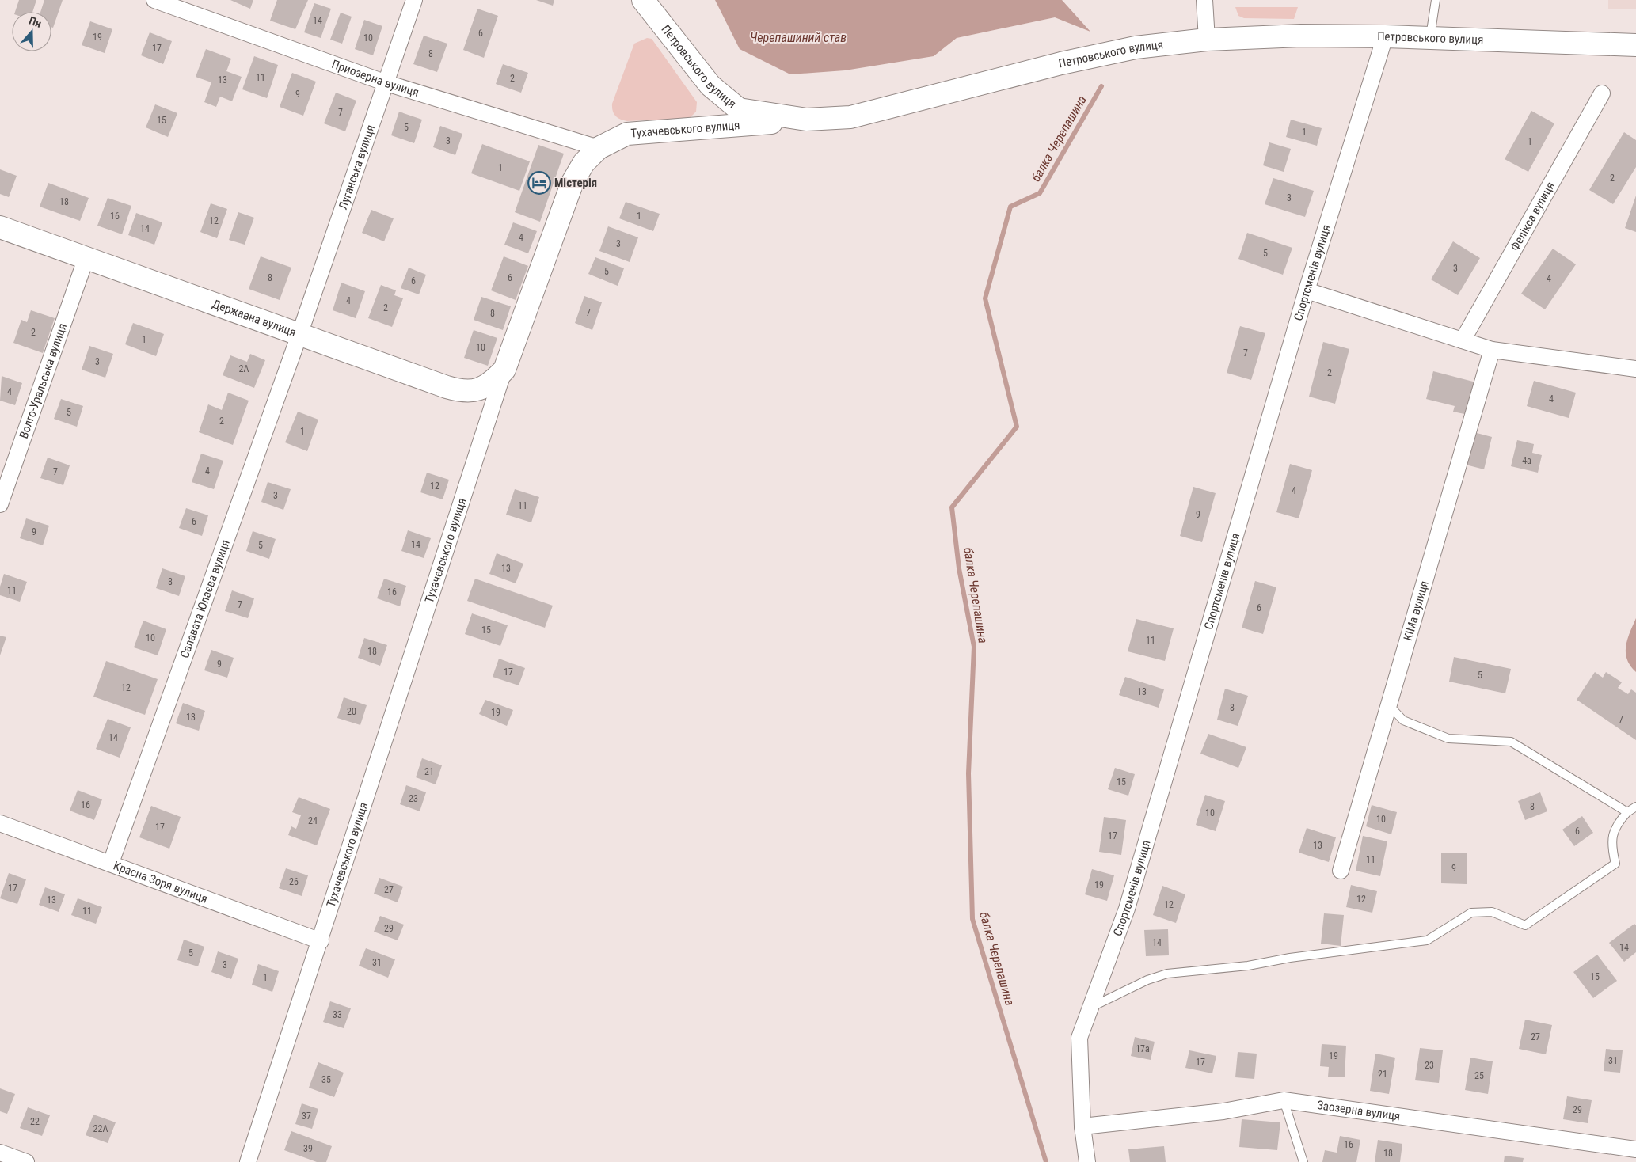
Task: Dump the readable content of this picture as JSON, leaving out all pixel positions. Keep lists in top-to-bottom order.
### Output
{
  "streets": {
    "main road": ["Петровського вулиця", "Тухачевського вулиця", "Державна вулиця"],
    "street": [
      "Приозерна вулиця",
      "Луганська вулиця",
      "Фелікса вулиця",
      "Спортсменів вулиця",
      "Волго-Уральська вулиця",
      "Салавата Юлаєва вулиця",
      "КІМа вулиця",
      "Красна Зоря вулиця",
      "Заозерна вулиця"
    ]
  },
  "crossings": [
    ["Петровського вулиця", "Тухачевського вулиця"],
    ["Петровського вулиця", "Спортсменів вулиця"],
    ["Приозерна вулиця", "Тухачевського вулиця"],
    ["Приозерна вулиця", "Луганська вулиця"],
    ["Тухачевського вулиця", "Державна вулиця"],
    ["Тухачевського вулиця", "Красна Зоря вулиця"],
    ["Луганська вулиця", "Державна вулиця"],
    ["Луганська вулиця", "Салавата Юлаєва вулиця"],
    ["Спортсменів вулиця", "Заозерна вулиця"],
    ["Державна вулиця", "Волго-Уральська вулиця"],
    ["Державна вулиця", "Салавата Юлаєва вулиця"],
    ["Салавата Юлаєва вулиця", "Красна Зоря вулиця"]
  ],
  "water": ["Черепашиний став", "балка Черепашина"],
  "places": {
    "hotel": ["Містерія"]
  },
  "house_numbers": [
    "14",
    "6",
    "19",
    "10",
    "17",
    "8",
    "11",
    "2",
    "13",
    "9",
    "7",
    "15",
    "5",
    "1",
    "3",
    "1",
    "1",
    "2",
    "3",
    "18",
    "16",
    "1",
    "12",
    "14",
    "4",
    "3",
    "5",
    "3",
    "5",
    "8",
    "6",
    "4",
    "6",
    "4",
    "2",
    "7",
    "8",
    "2",
    "1",
    "10",
    "7",
    "3",
    "2А",
    "2",
    "4",
    "4",
    "5",
    "2",
    "1",
    "4а",
    "4",
    "7",
    "12",
    "4",
    "3",
    "11",
    "9",
    "6",
    "9",
    "14",
    "5",
    "13",
    "8",
    "11",
    "16",
    "7",
    "6",
    "15",
    "10",
    "11",
    "18",
    "9",
    "17",
    "5",
    "12",
    "13",
    "8",
    "20",
    "19",
    "13",
    "7",
    "14",
    "21",
    "15",
    "23",
    "16",
    "8",
    "10",
    "10",
    "24",
    "17",
    "6",
    "17",
    "13",
    "11",
    "9",
    "26",
    "19",
    "17",
    "27",
    "12",
    "13",
    "12",
    "11",
    "29",
    "14",
    "14",
    "5",
    "31",
    "3",
    "15",
    "1",
    "33",
    "27",
    "17а",
    "19",
    "31",
    "17",
    "23",
    "21",
    "25",
    "35",
    "29",
    "37",
    "22",
    "22А",
    "16",
    "39",
    "18"
  ],
  "north": "top"
}
